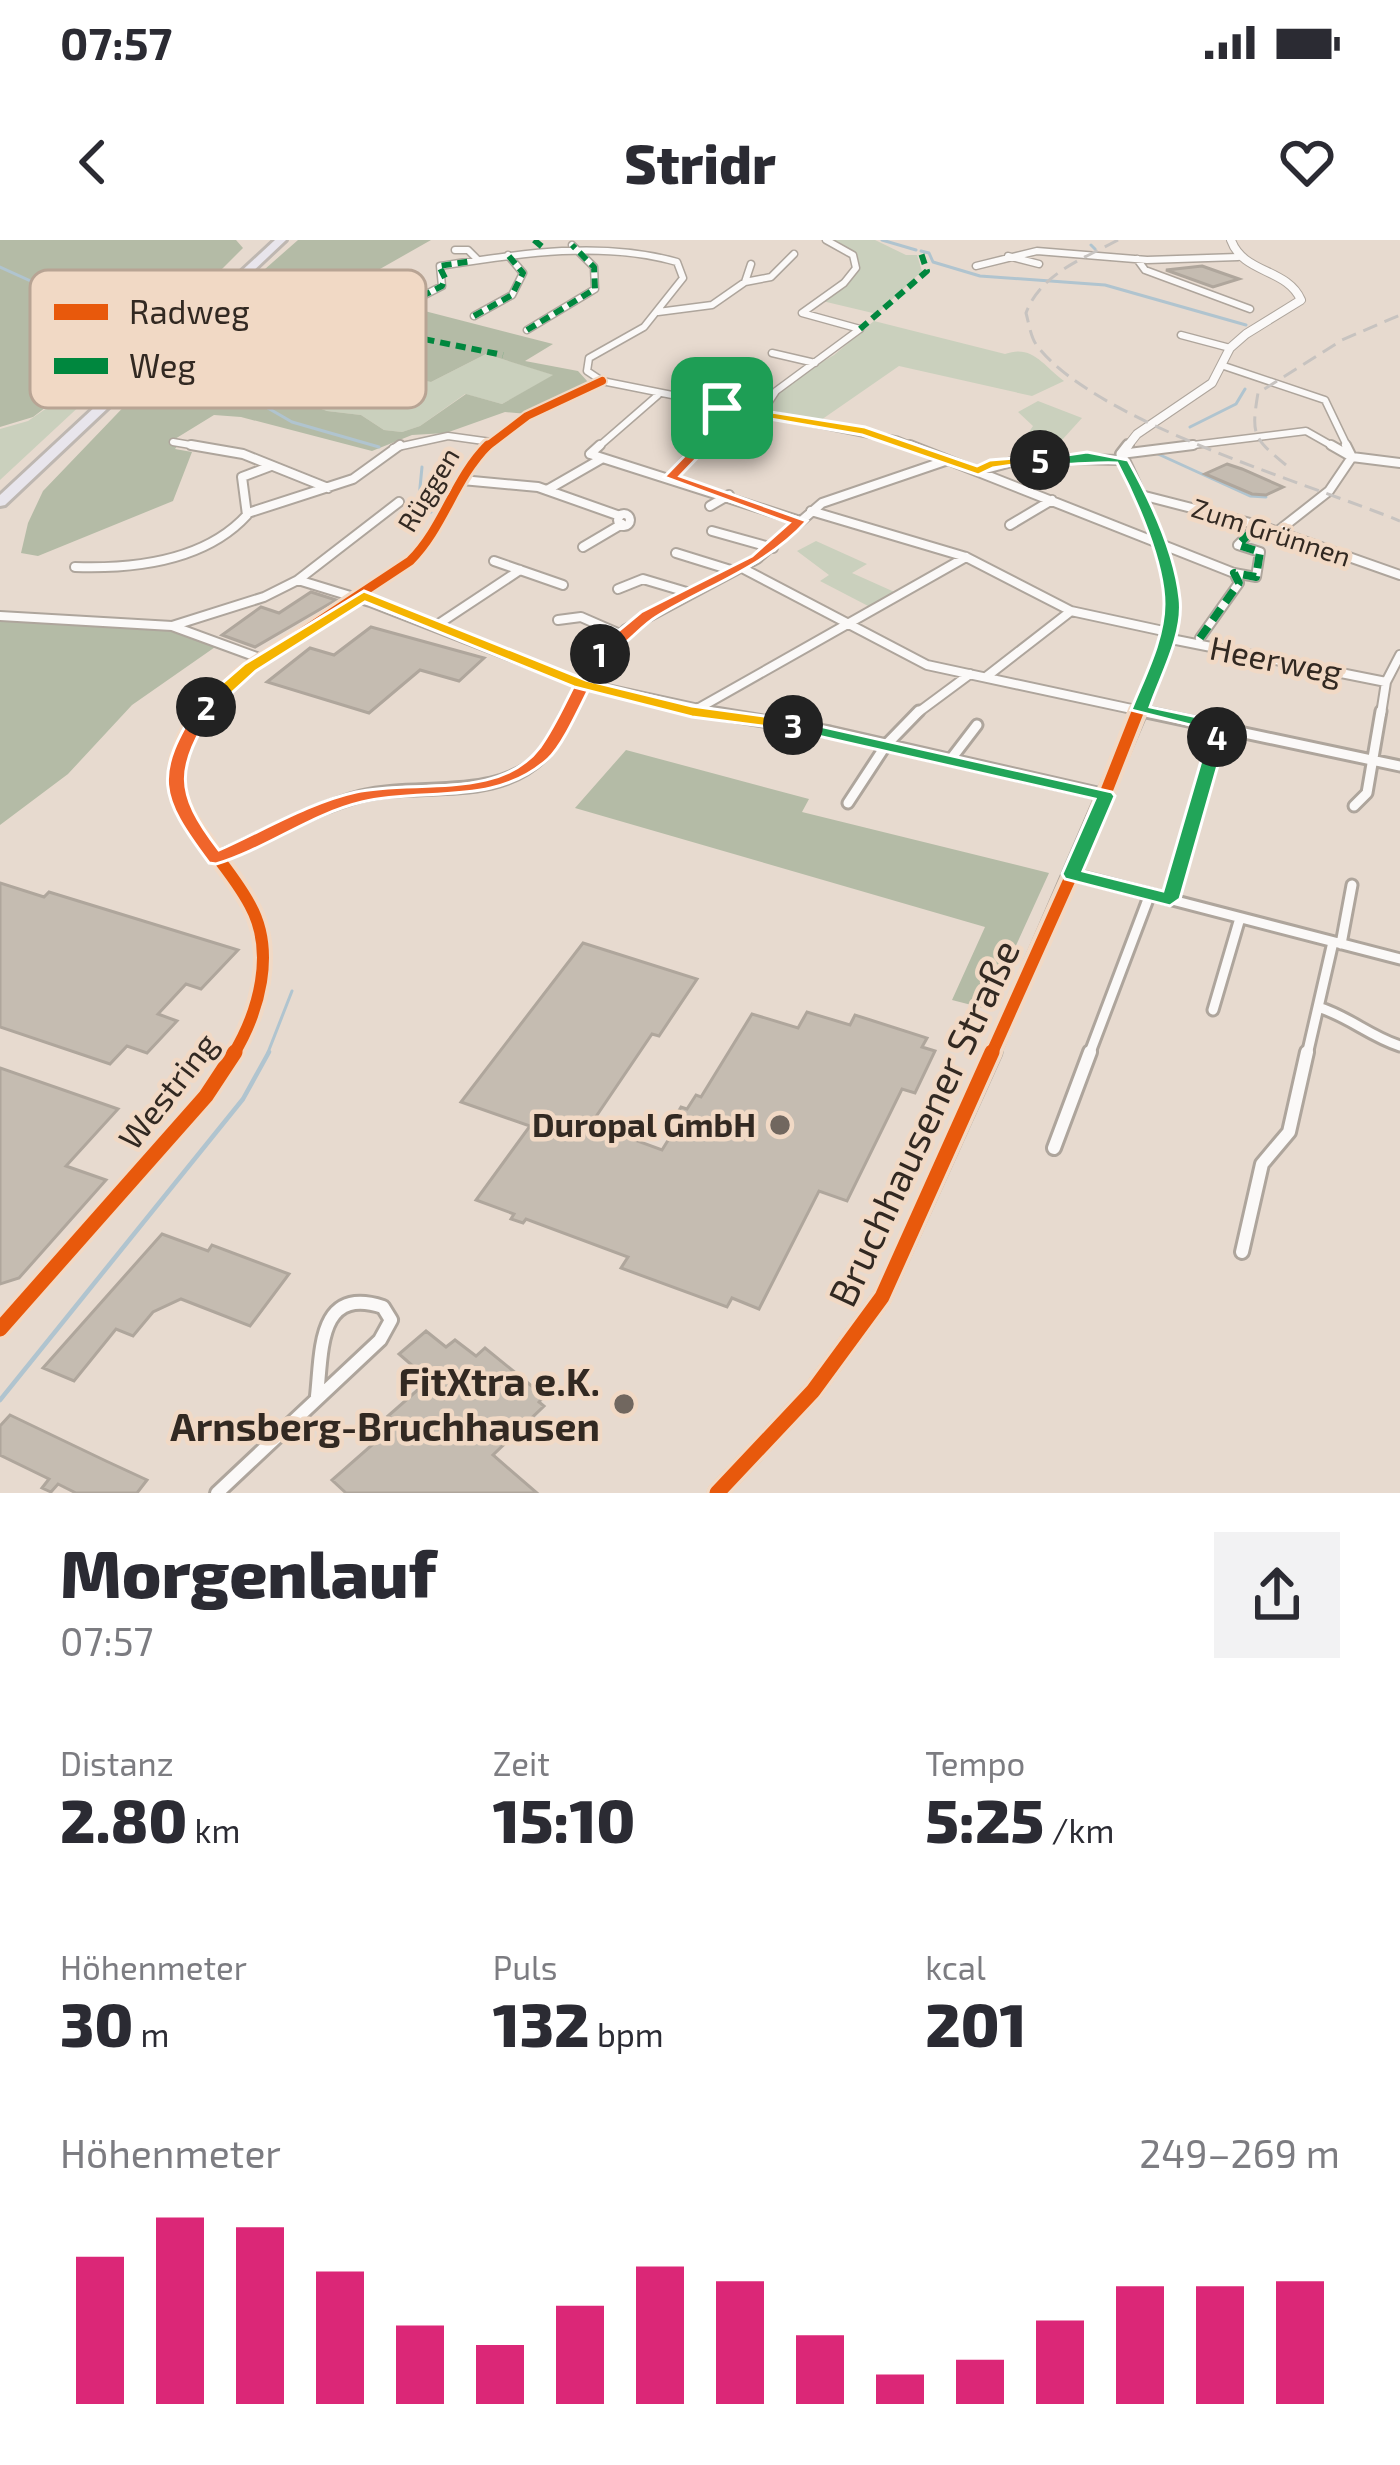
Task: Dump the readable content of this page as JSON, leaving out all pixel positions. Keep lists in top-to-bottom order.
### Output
{
  "streets": {
    "street": [
      "Rüggen",
      "Zum Grünnen",
      "Heerweg",
      "Westring",
      "Bruchhausener Straße"
    ]
  },
  "crossings": [
    ["Rüggen", "Westring"],
    ["Zum Grünnen", "Bruchhausener Straße"],
    ["Heerweg", "Bruchhausener Straße"]
  ],
  "places": ["Duropal GmbH", "FitXtra e.K. Arnsberg-Bruchhausen"],
  "legend": ["Radweg", "Weg"],
  "page": {
    "status": "07:57",
    "header": "Stridr",
    "pins": [
      "5",
      "1",
      "2",
      "3",
      "4"
    ],
    "heading": ["Morgenlauf", "07:57"],
    "stats": [
      ["Distanz", "2.80 km"],
      ["Zeit", "15:10"],
      ["Tempo", "5:25 /km"],
      ["Höhenmeter", "30 m"],
      ["Puls", "132 bpm"],
      ["kcal", "201"]
    ],
    "chart": ["Höhenmeter", "249–269 m"]
  }
}
